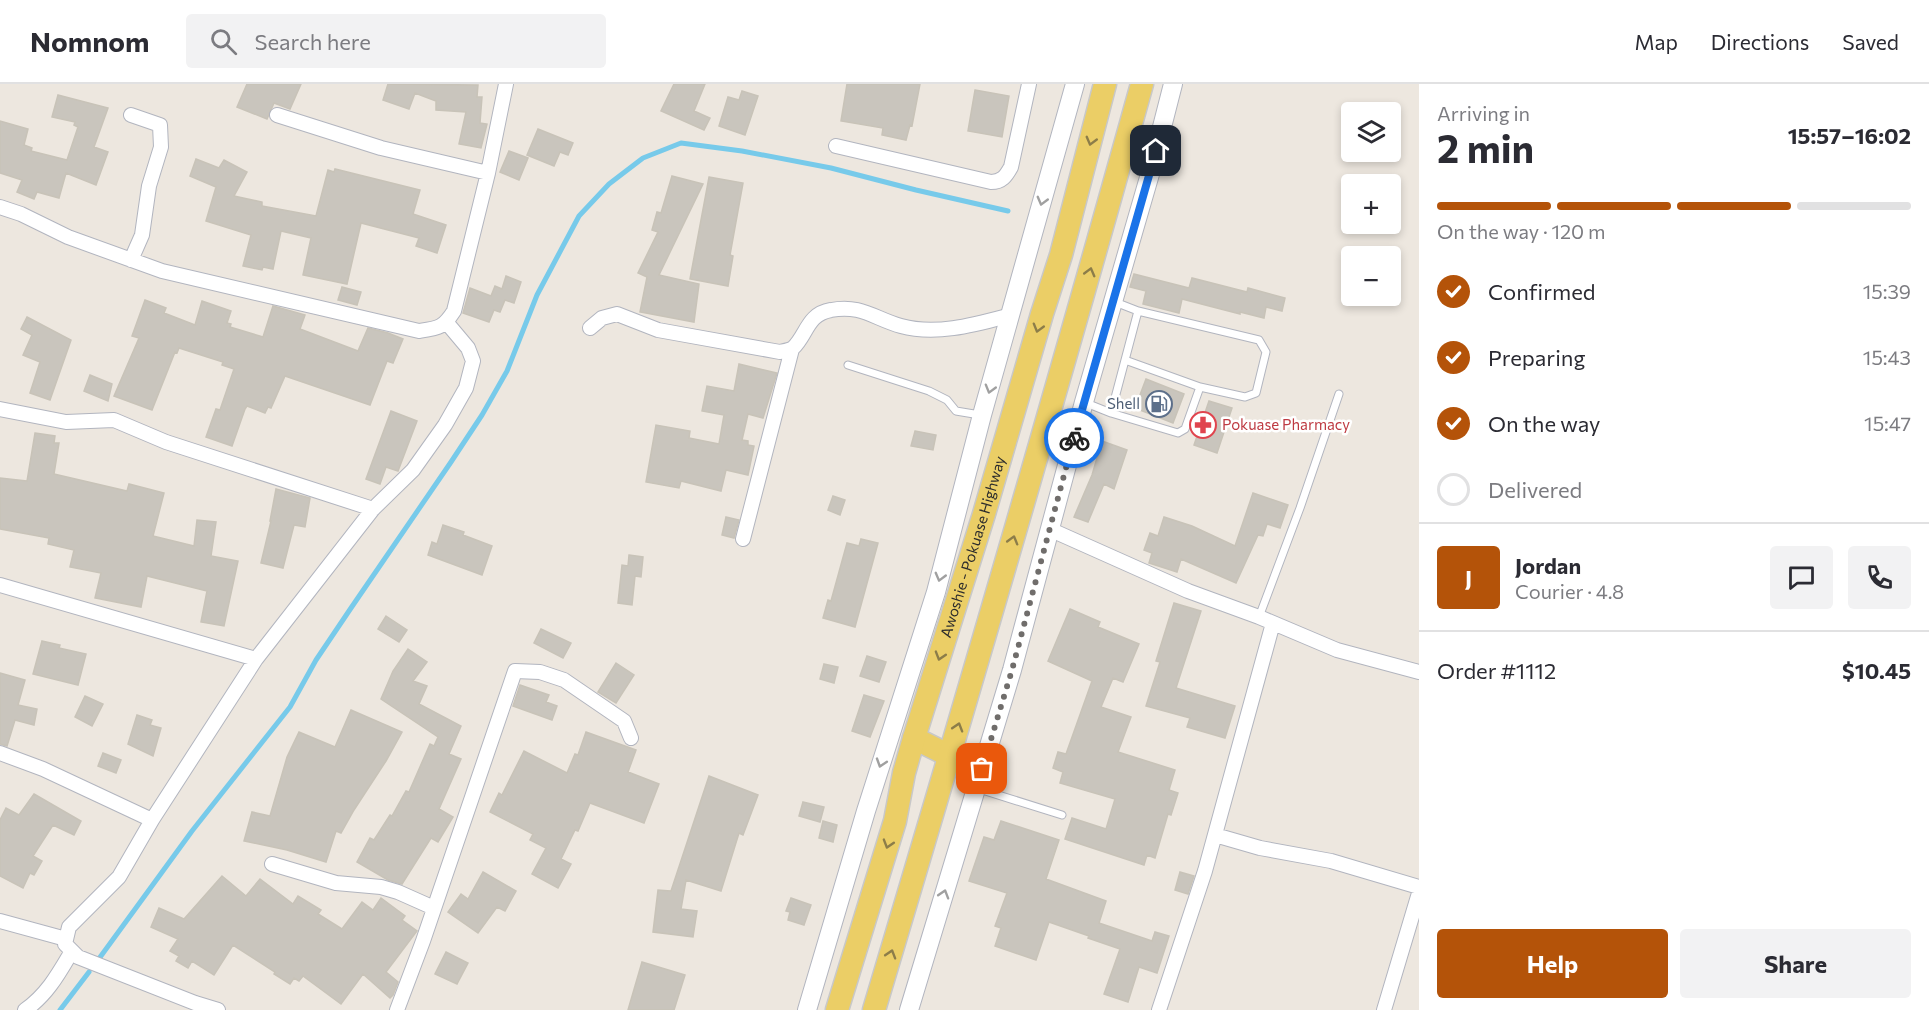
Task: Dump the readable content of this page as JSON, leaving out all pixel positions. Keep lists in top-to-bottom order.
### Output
{
  "streets": {
    "main road": ["Awoshie - Pokuase Highway"]
  },
  "places": {
    "fuel station": ["Shell"],
    "pharmacy": ["Pokuase Pharmacy"]
  },
  "page": {
    "header": "Nomnom",
    "search": "Search here",
    "nav": ["Map", "Directions", "Saved"],
    "heading": ["2 min", "Arriving in", "15:57–16:02"],
    "panel": [
      "Jordan",
      "Courier · 4.8",
      "Order #1112",
      "$10.45"
    ],
    "map_buttons": ["+", "−"],
    "bar": "On the way · 120 m",
    "list": [
      ["Confirmed", "15:39"],
      ["Preparing", "15:43"],
      ["On the way", "15:47"],
      "Delivered"
    ],
    "round": "J",
    "buttons": ["Help", "Share"]
  }
}
